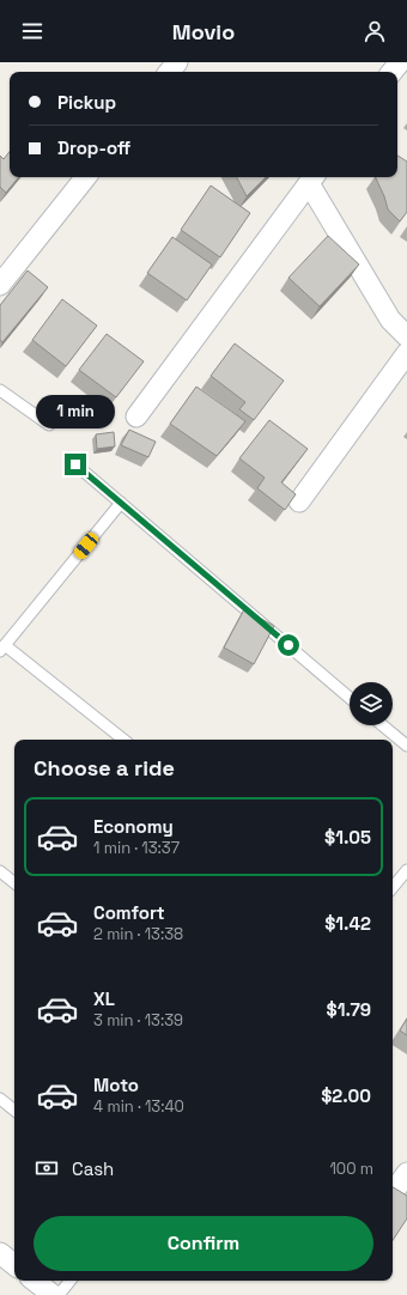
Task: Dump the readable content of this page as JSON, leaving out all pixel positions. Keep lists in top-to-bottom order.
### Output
{
  "page": {
    "header": "Movio",
    "banner": ["Pickup", "Drop-off"],
    "bubble": "1 min",
    "heading": "Choose a ride",
    "list": [
      {
        "name": "Economy",
        "note": "1 min · 13:37",
        "value": "$1.05"
      },
      {
        "name": "Comfort",
        "note": "2 min · 13:38",
        "value": "$1.42"
      },
      {
        "name": "XL",
        "note": "3 min · 13:39",
        "value": "$1.79"
      },
      {
        "name": "Moto",
        "note": "4 min · 13:40",
        "value": "$2.00"
      }
    ],
    "pay": ["Cash", "100 m"],
    "buttons": "Confirm"
  }
}
